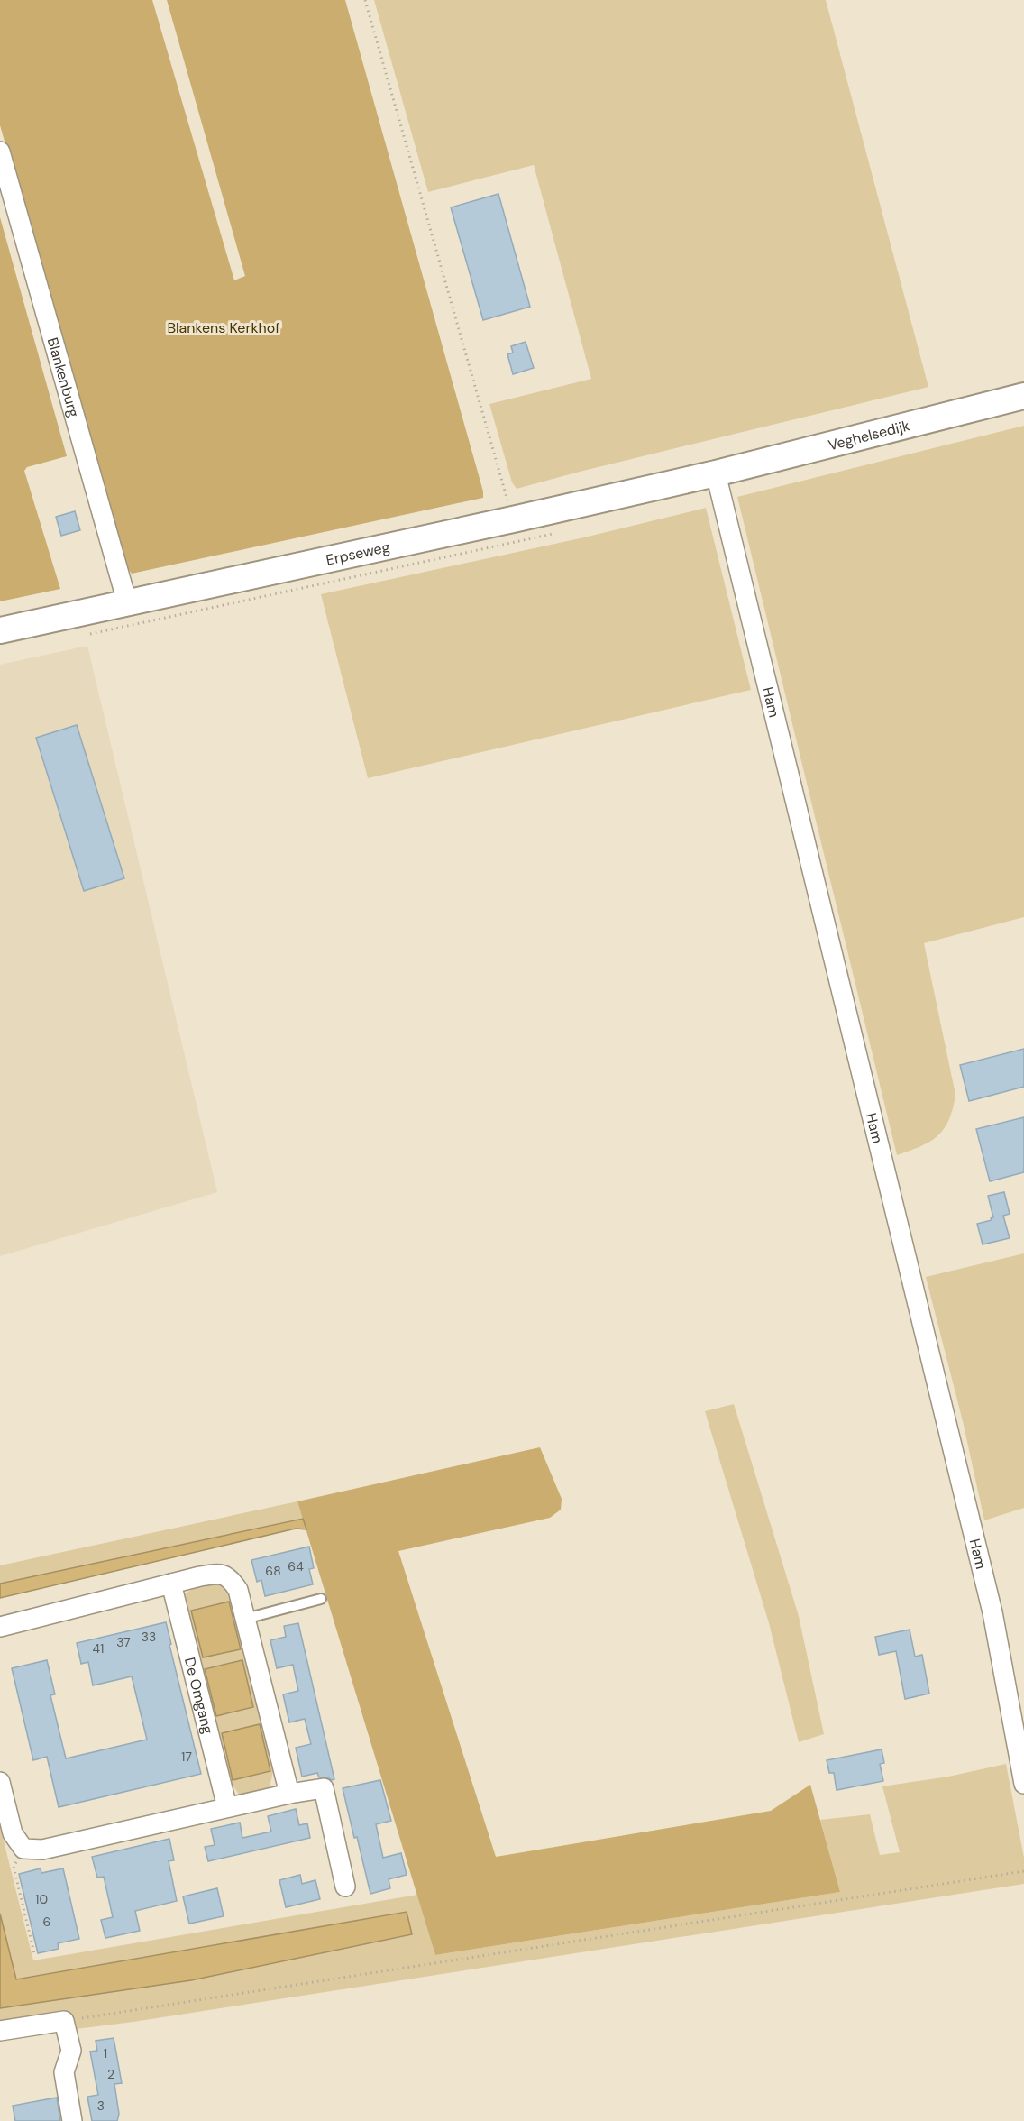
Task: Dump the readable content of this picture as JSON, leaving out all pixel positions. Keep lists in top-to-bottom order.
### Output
{
  "streets": {
    "main road": ["Veghelsedijk", "Erpseweg"],
    "street": ["Blankenburg", "Ham", "De Omgang"]
  },
  "crossings": [
    ["Blankenburg", "Erpseweg"],
    ["Veghelsedijk", "Erpseweg"],
    ["Veghelsedijk", "Ham"],
    ["Erpseweg", "Ham"]
  ],
  "parks": ["Blankens Kerkhof"],
  "house_numbers": [
    "64",
    "68",
    "33",
    "37",
    "41",
    "17",
    "10",
    "6",
    "1",
    "2",
    "3"
  ]
}
